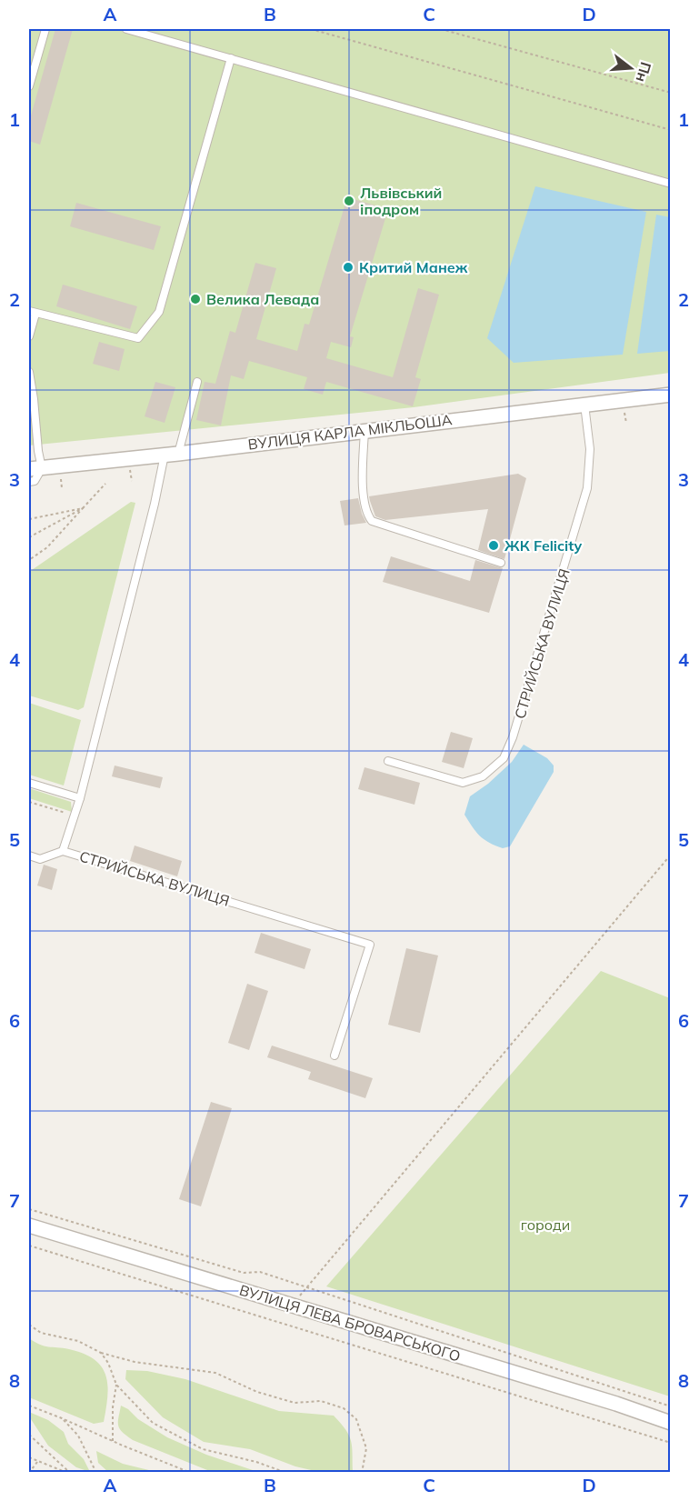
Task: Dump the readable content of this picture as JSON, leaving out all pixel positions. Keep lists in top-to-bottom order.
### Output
{
  "streets": {
    "street": ["ВУЛИЦЯ КАРЛА МІКЛЬОША", "ВУЛИЦЯ ЛЕВА БРОВАРСЬКОГО"],
    "lane": ["СТРИЙСЬКА ВУЛИЦЯ"]
  },
  "crossings": [
    ["ВУЛИЦЯ КАРЛА МІКЛЬОША", "СТРИЙСЬКА ВУЛИЦЯ"]
  ],
  "parks": ["городи"],
  "places": [
    "Львівський іподром",
    "Критий Манеж",
    "Велика Левада",
    "ЖК Felicity"
  ],
  "north": "right",
  "grid": {
    "columns": [
      "A",
      "B",
      "C",
      "D"
    ],
    "rows": [
      "1",
      "2",
      "3",
      "4",
      "5",
      "6",
      "7",
      "8"
    ]
  }
}
